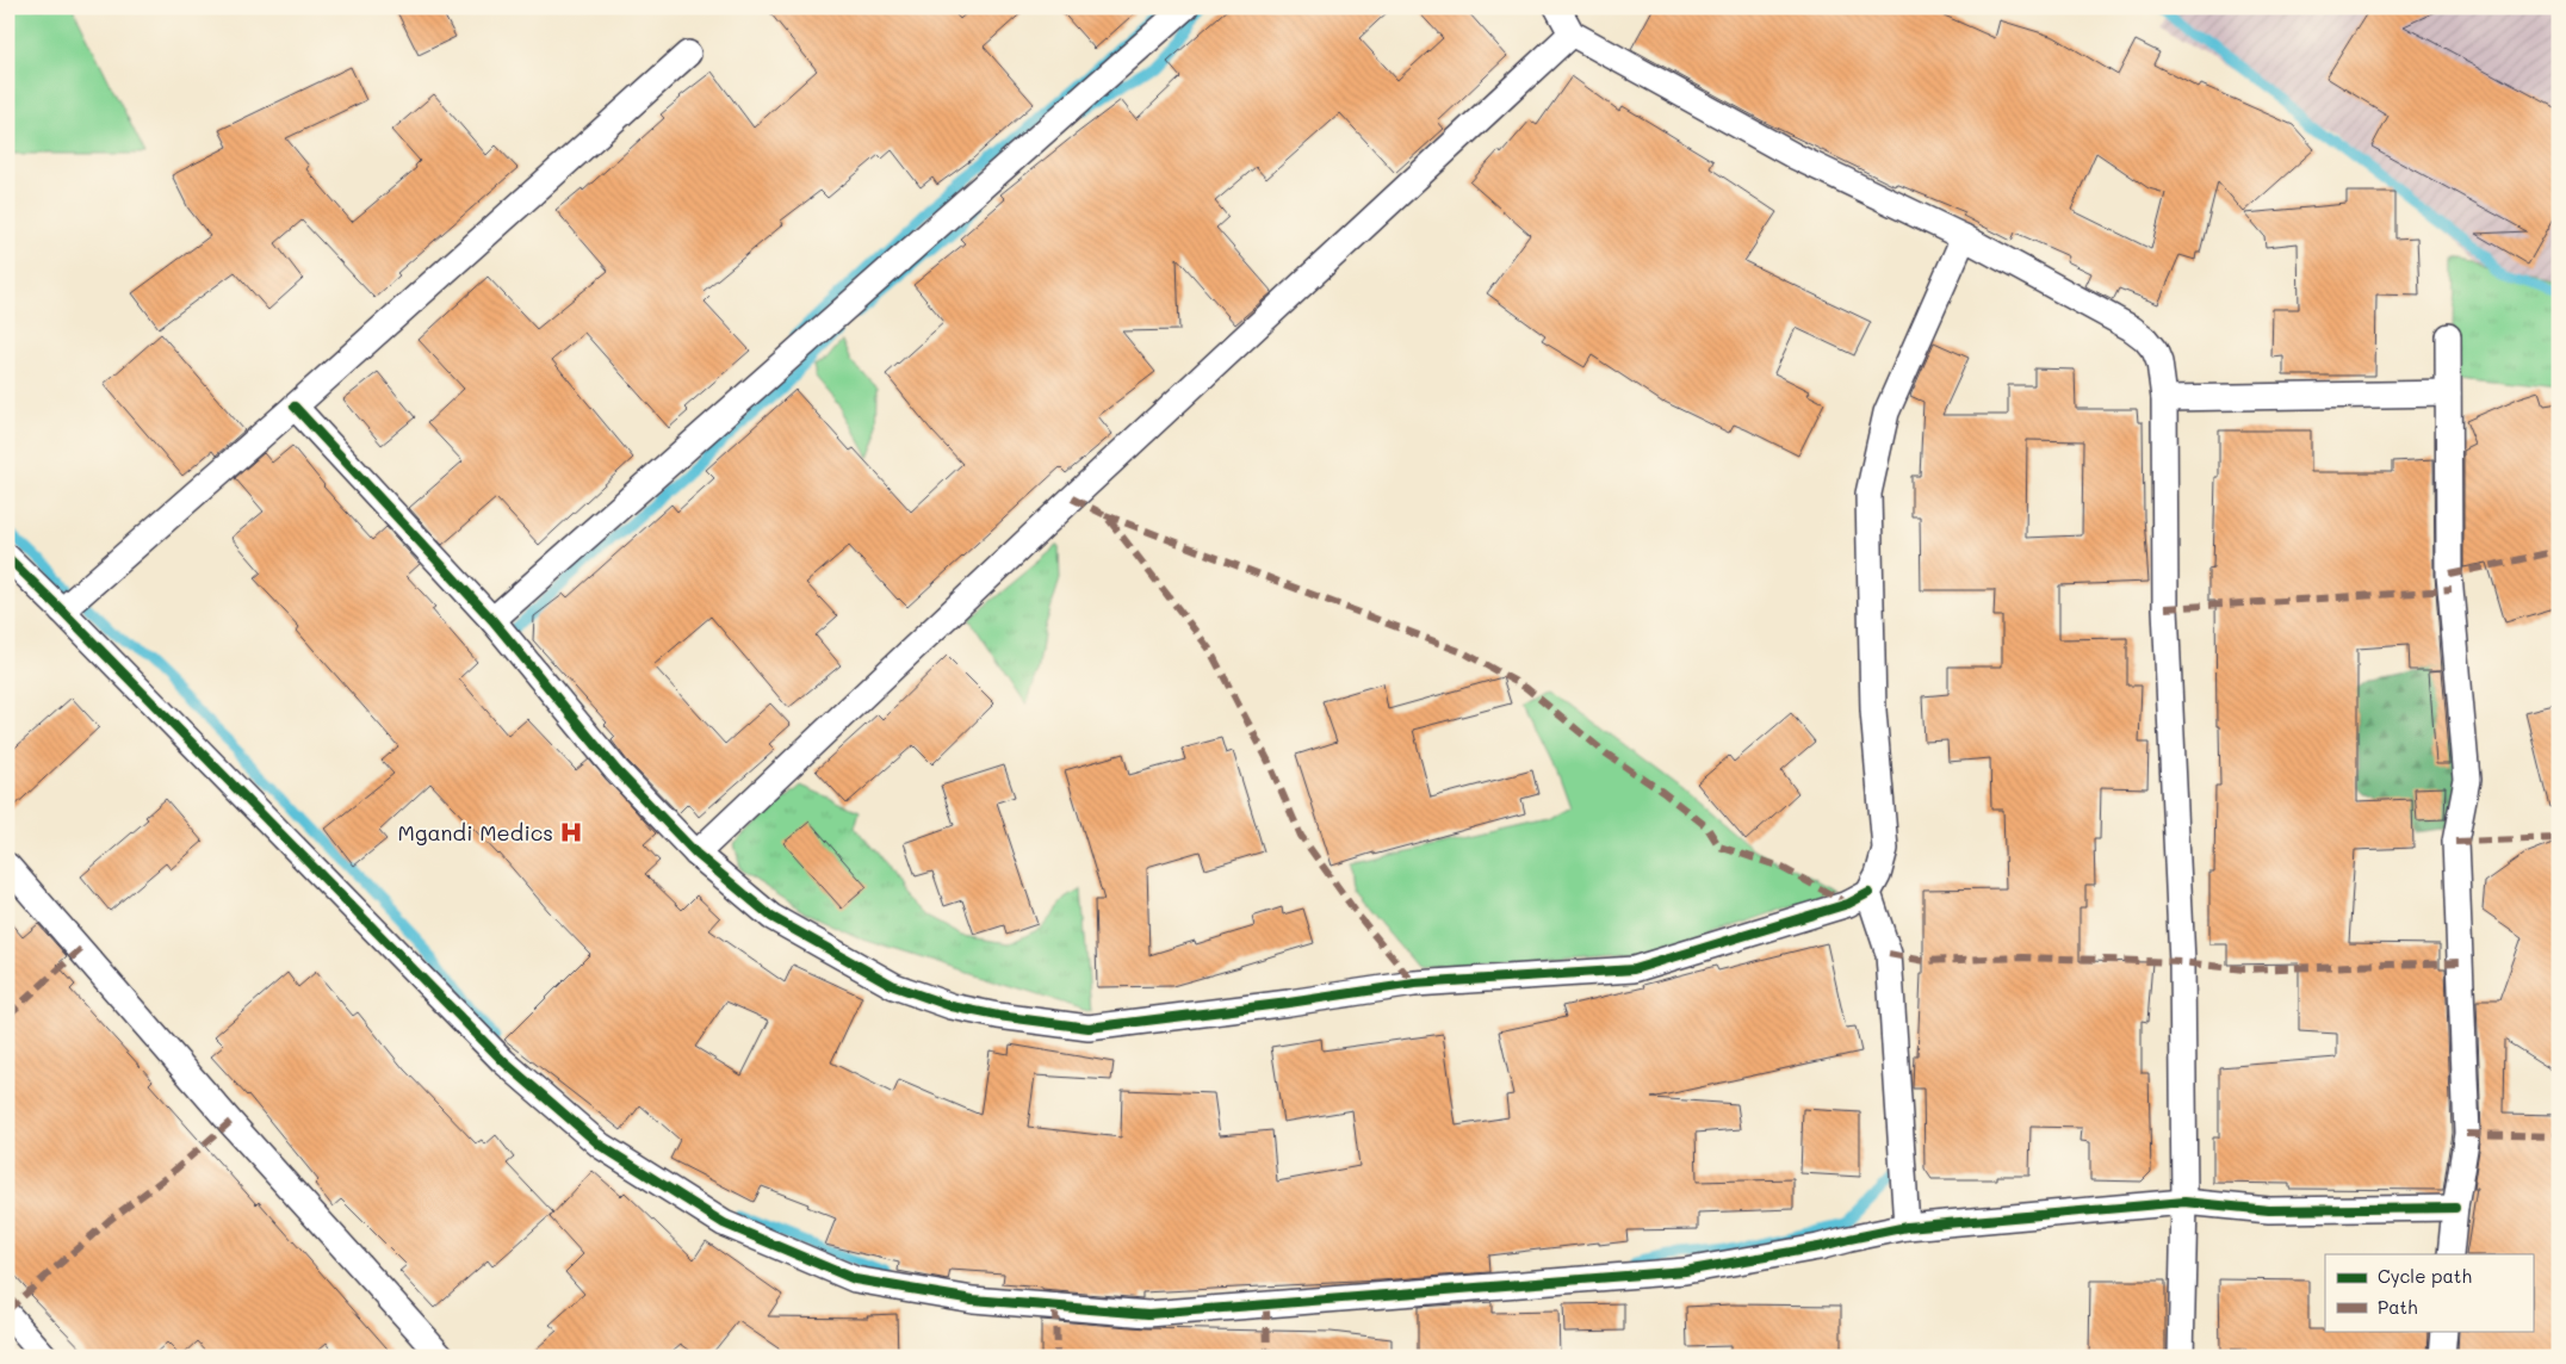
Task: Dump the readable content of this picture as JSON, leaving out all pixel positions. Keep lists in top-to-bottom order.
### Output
{
  "places": {
    "hospital": ["Mgandi Medics"]
  },
  "legend": ["Cycle path", "Path"]
}
